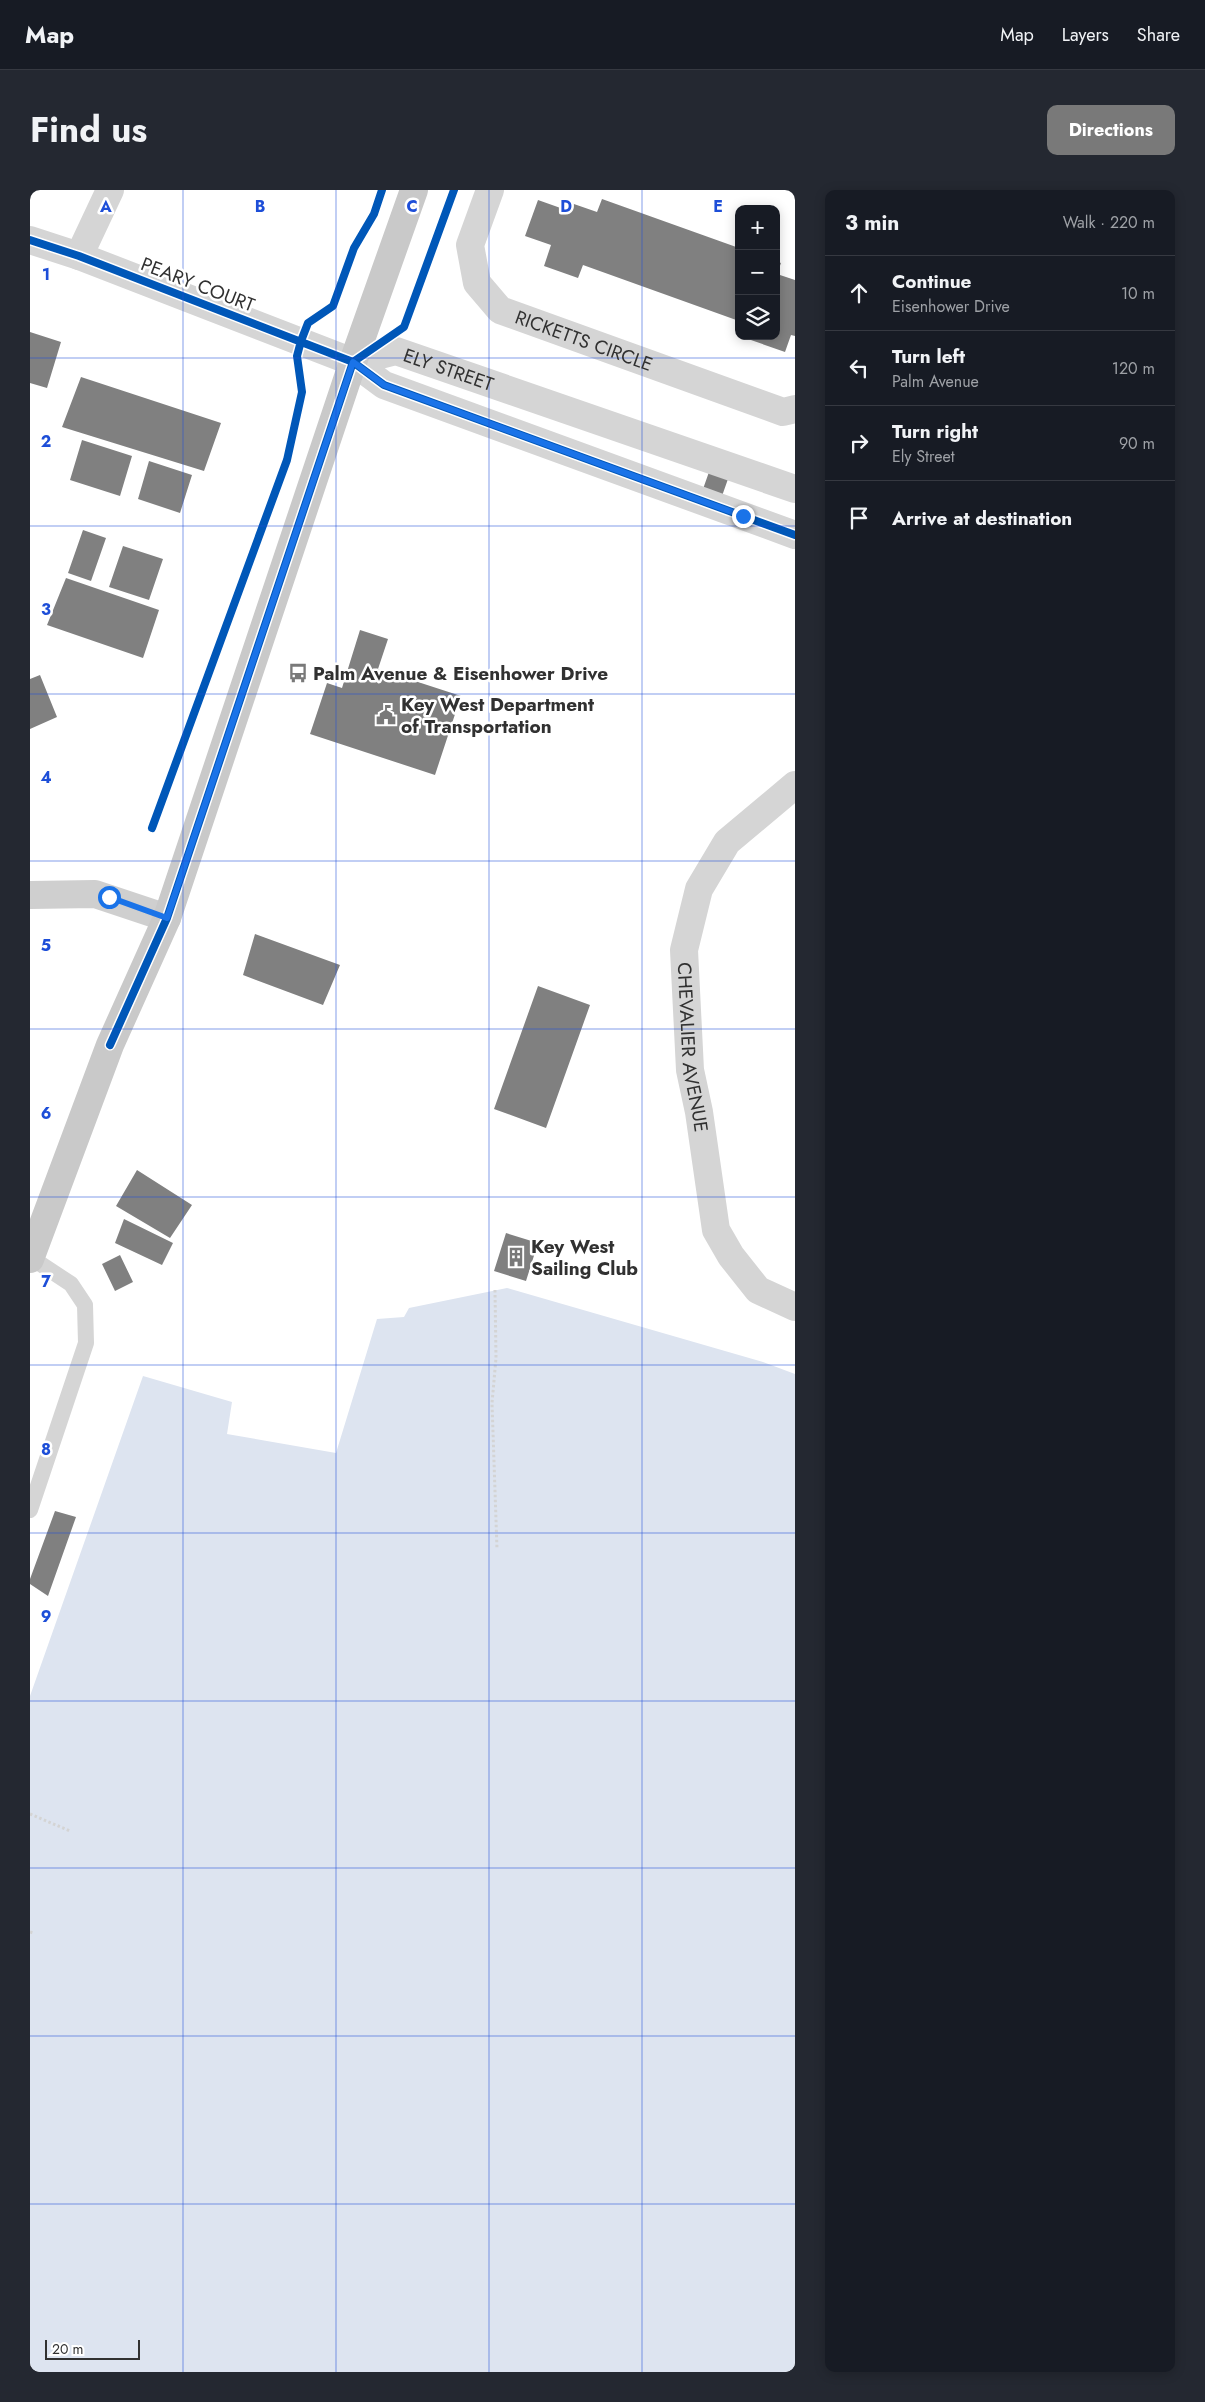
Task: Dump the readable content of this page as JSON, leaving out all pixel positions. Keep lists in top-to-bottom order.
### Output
{
  "streets": {
    "street": [
      "PEARY COURT",
      "RICKETTS CIRCLE",
      "ELY STREET",
      "CHEVALIER AVENUE"
    ]
  },
  "crossings": [
    ["PEARY COURT", "ELY STREET"]
  ],
  "places": {
    "bus stop": ["Palm Avenue & Eisenhower Drive"],
    "public building": ["Key West Department of Transportation"],
    "building": ["Key West Sailing Club"]
  },
  "scale_bar": "20 m",
  "page": {
    "header": "Map",
    "nav": ["Map", "Layers", "Share"],
    "title": "Find us",
    "buttons": "Directions",
    "heading": ["3 min", "Walk · 220 m"],
    "map_buttons": ["+", "−"],
    "list": [
      ["Continue", "Eisenhower Drive", "10 m"],
      ["Turn left", "Palm Avenue", "120 m"],
      ["Turn right", "Ely Street", "90 m"],
      "Arrive at destination"
    ],
    "scale": "20 m"
  },
  "grid": {
    "columns": [
      "A",
      "B",
      "C",
      "D",
      "E"
    ],
    "rows": [
      "1",
      "2",
      "3",
      "4",
      "5",
      "6",
      "7",
      "8",
      "9"
    ]
  }
}
